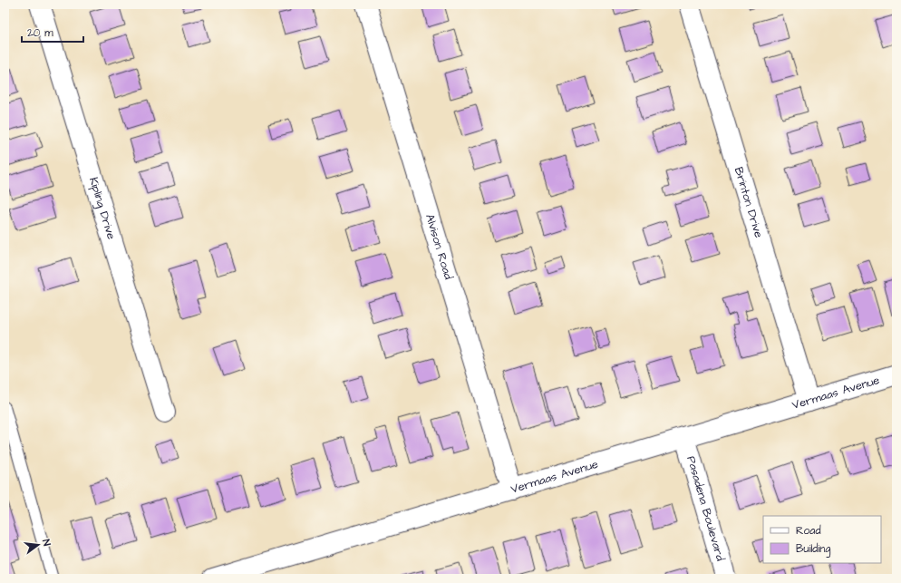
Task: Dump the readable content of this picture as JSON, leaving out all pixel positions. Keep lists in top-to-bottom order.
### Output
{
  "streets": {
    "street": [
      "Brinton Drive",
      "Kipling Drive",
      "Alvison Road",
      "Vermaas Avenue",
      "Pasadena Boulevard"
    ]
  },
  "crossings": [
    ["Brinton Drive", "Vermaas Avenue"],
    ["Alvison Road", "Vermaas Avenue"],
    ["Vermaas Avenue", "Pasadena Boulevard"]
  ],
  "legend": ["Road", "Building"],
  "scale_bar": "20 m",
  "north": "right"
}
